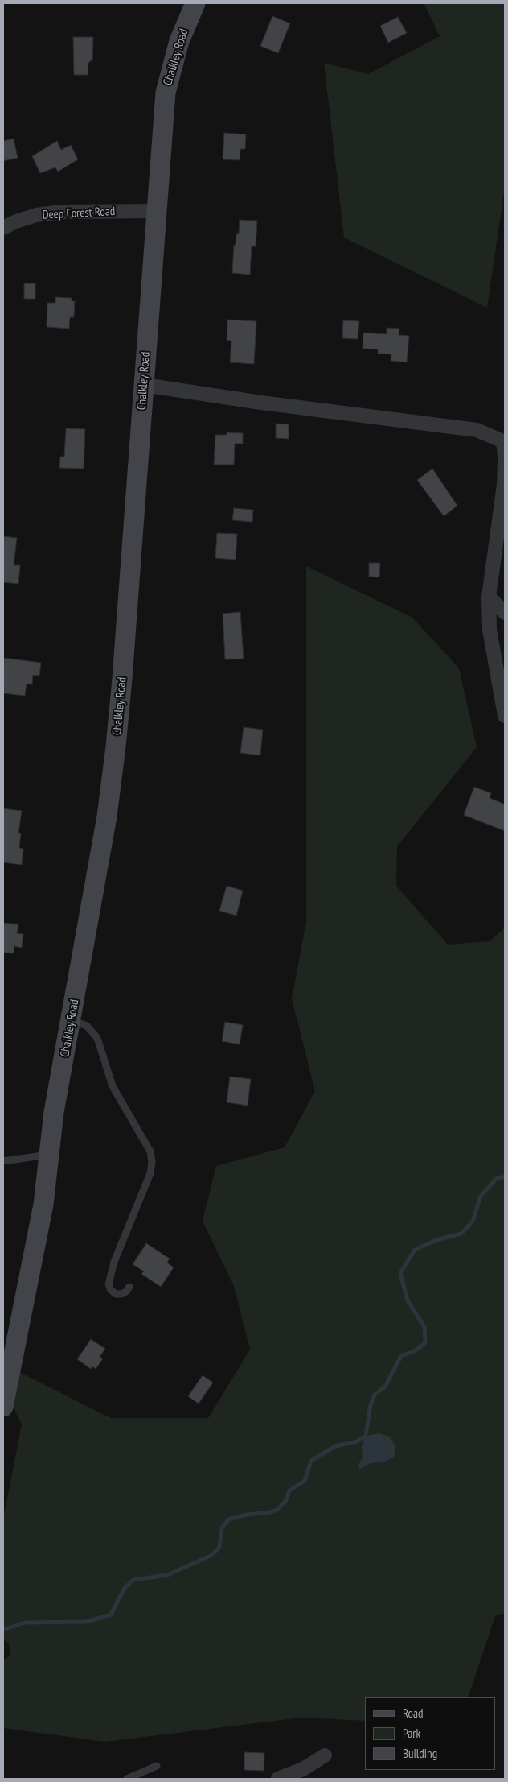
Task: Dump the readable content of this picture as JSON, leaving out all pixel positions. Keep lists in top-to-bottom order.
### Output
{
  "streets": {
    "street": ["Chalkley Road", "Deep Forest Road"]
  },
  "crossings": [
    ["Chalkley Road", "Deep Forest Road"]
  ],
  "legend": ["Road", "Park", "Building"]
}
